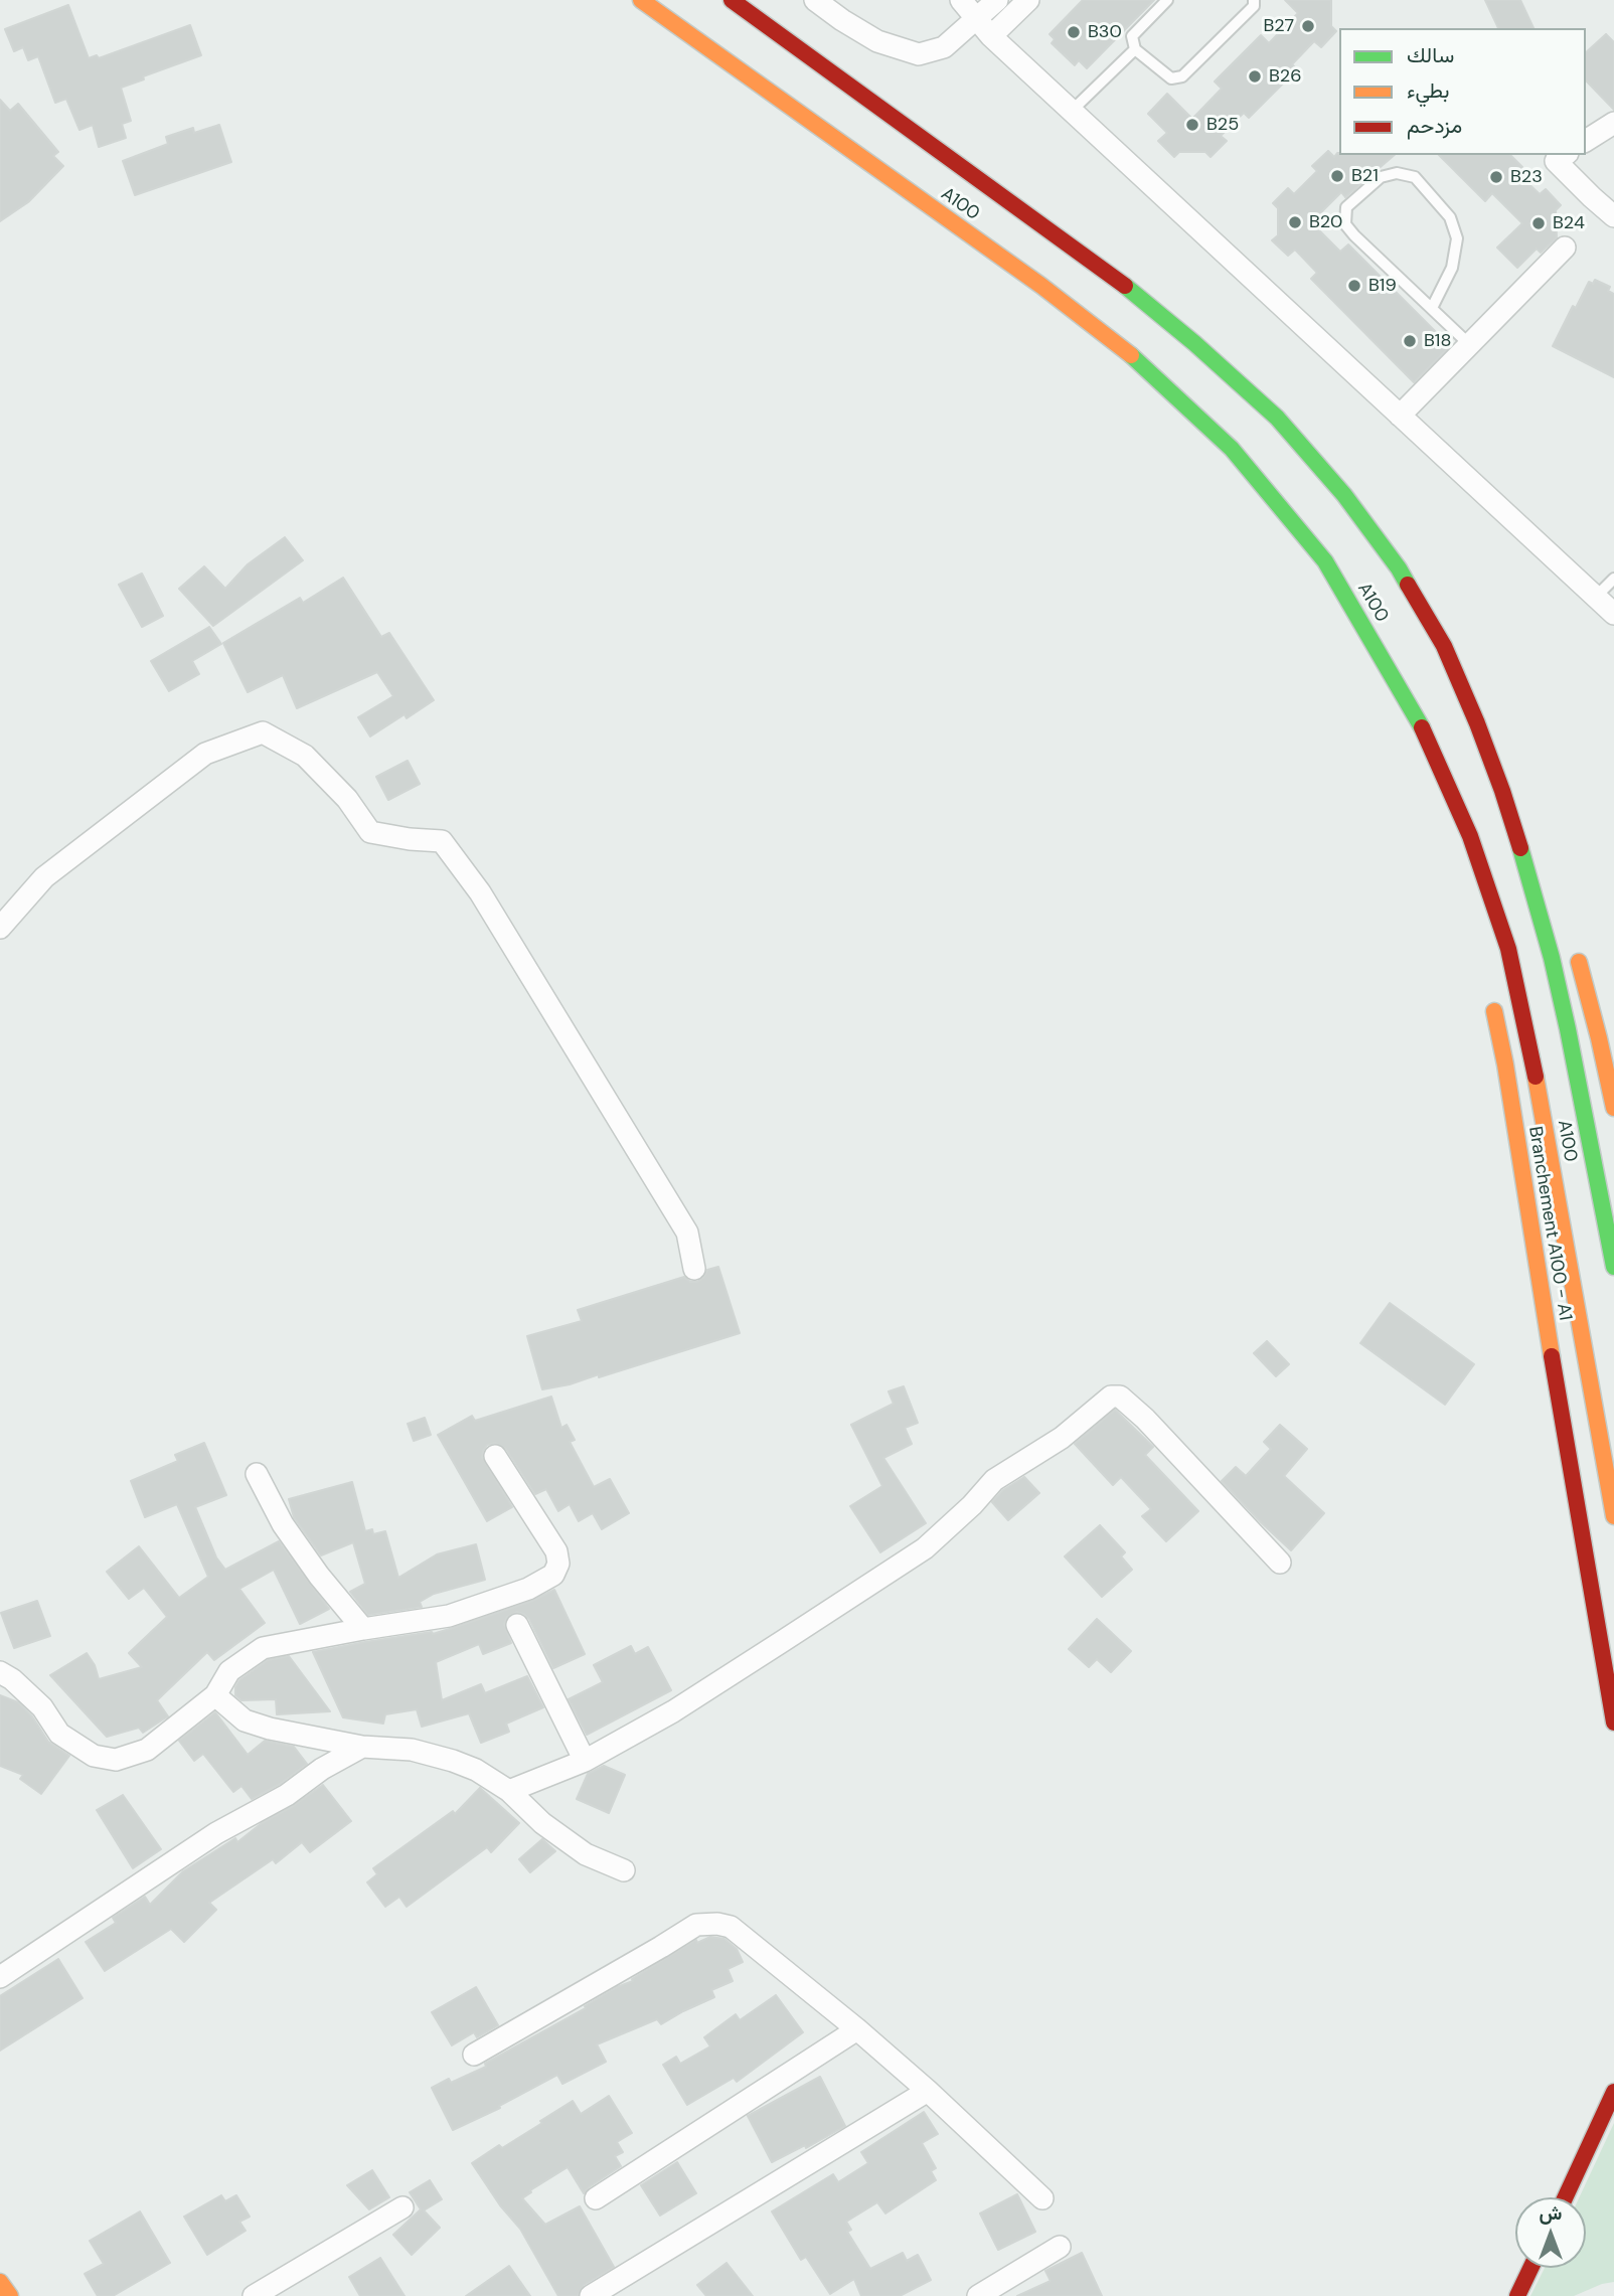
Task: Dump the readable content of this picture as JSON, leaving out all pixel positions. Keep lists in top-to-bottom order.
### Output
{
  "streets": {
    "main road": ["A100", "Branchement A100 - A1"]
  },
  "places": [
    "B27",
    "B30",
    "B26",
    "B25",
    "B21",
    "B23",
    "B20",
    "B24",
    "B19",
    "B18"
  ],
  "legend": ["سالك", "بطيء", "مزدحم"],
  "north": "top"
}
